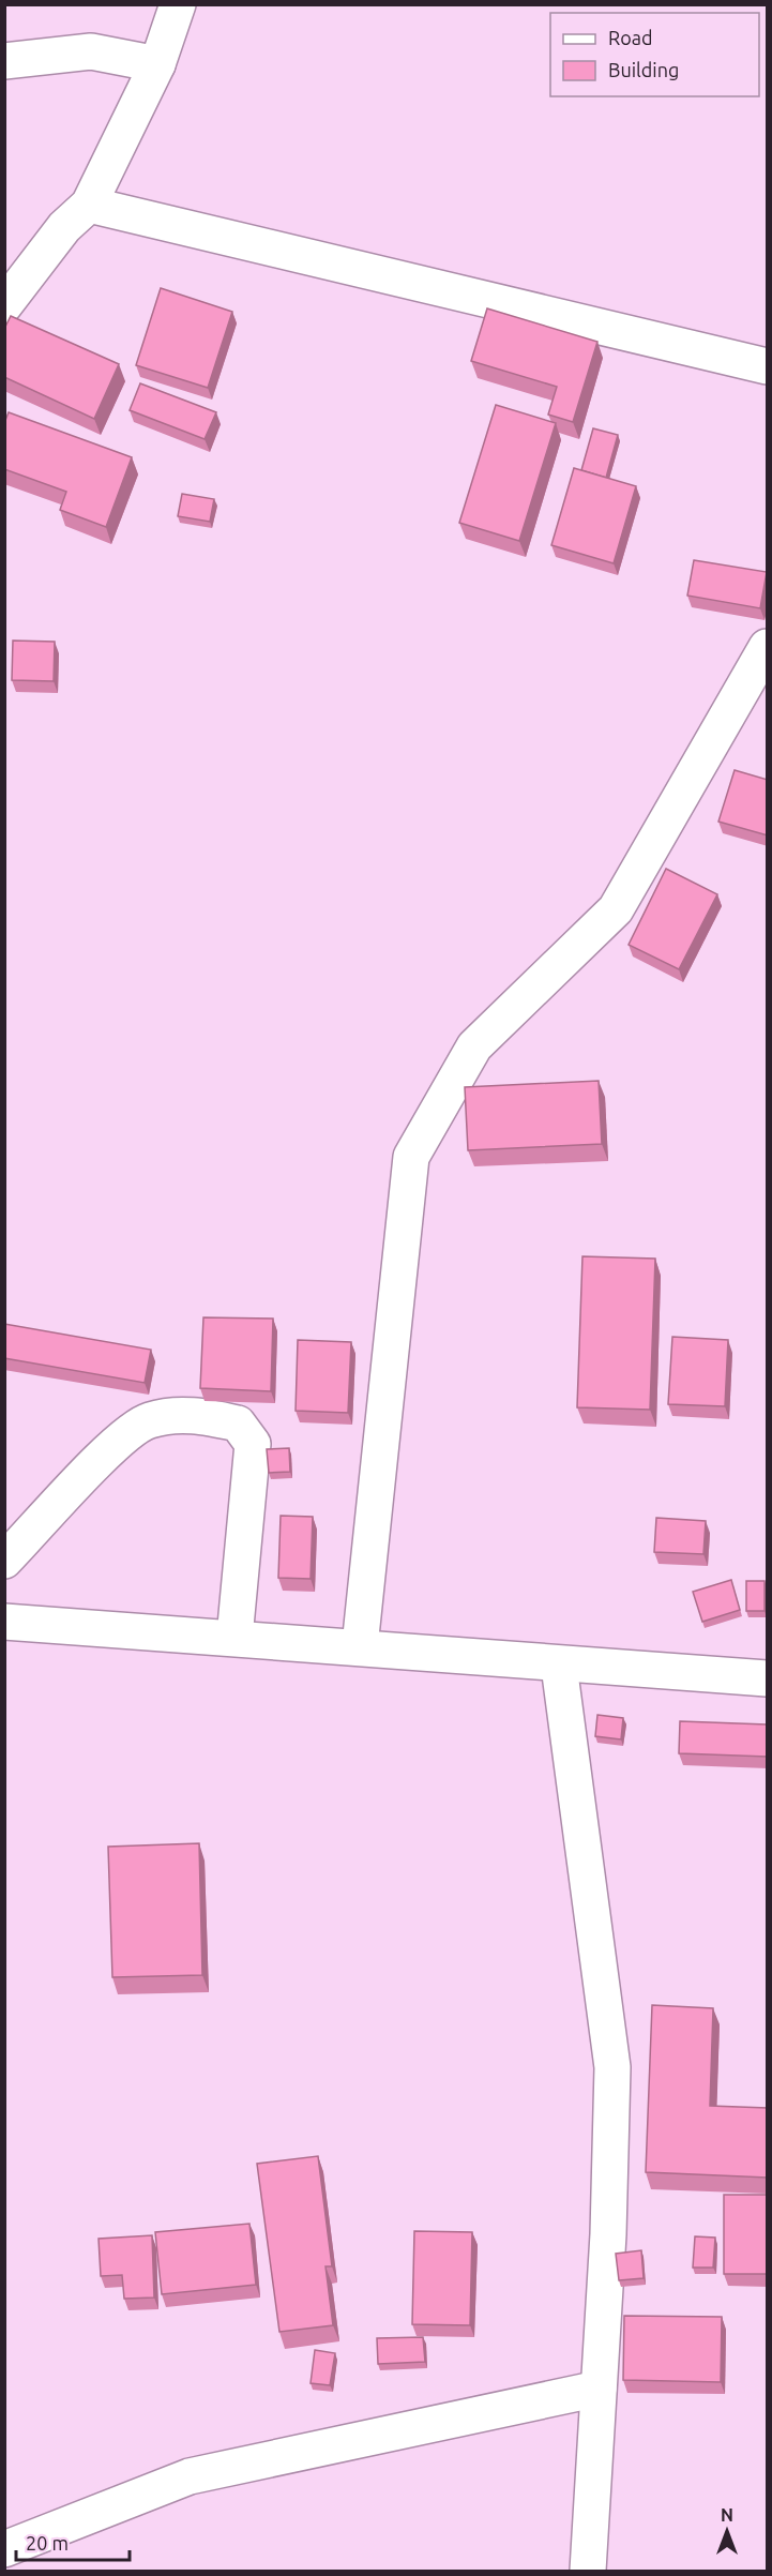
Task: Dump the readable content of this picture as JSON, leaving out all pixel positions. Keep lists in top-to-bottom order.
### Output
{
  "legend": ["Road", "Building"],
  "scale_bar": "20 m",
  "north": "top"
}
